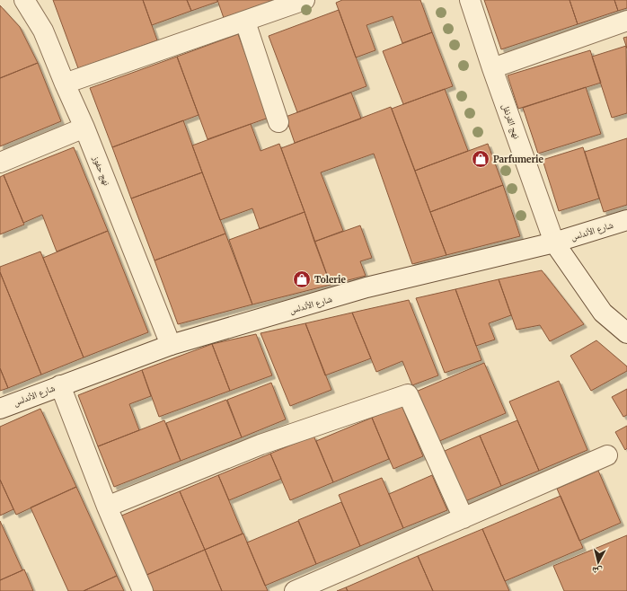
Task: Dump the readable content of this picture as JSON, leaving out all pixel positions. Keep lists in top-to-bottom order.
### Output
{
  "streets": {
    "street": ["نهج القرنفل", "نهج حفوز", "شارع الأندلس"]
  },
  "crossings": [
    ["نهج القرنفل", "شارع الأندلس"],
    ["نهج حفوز", "شارع الأندلس"]
  ],
  "places": {
    "shop": ["Parfumerie", "Tolerie"]
  },
  "north": "bottom"
}
